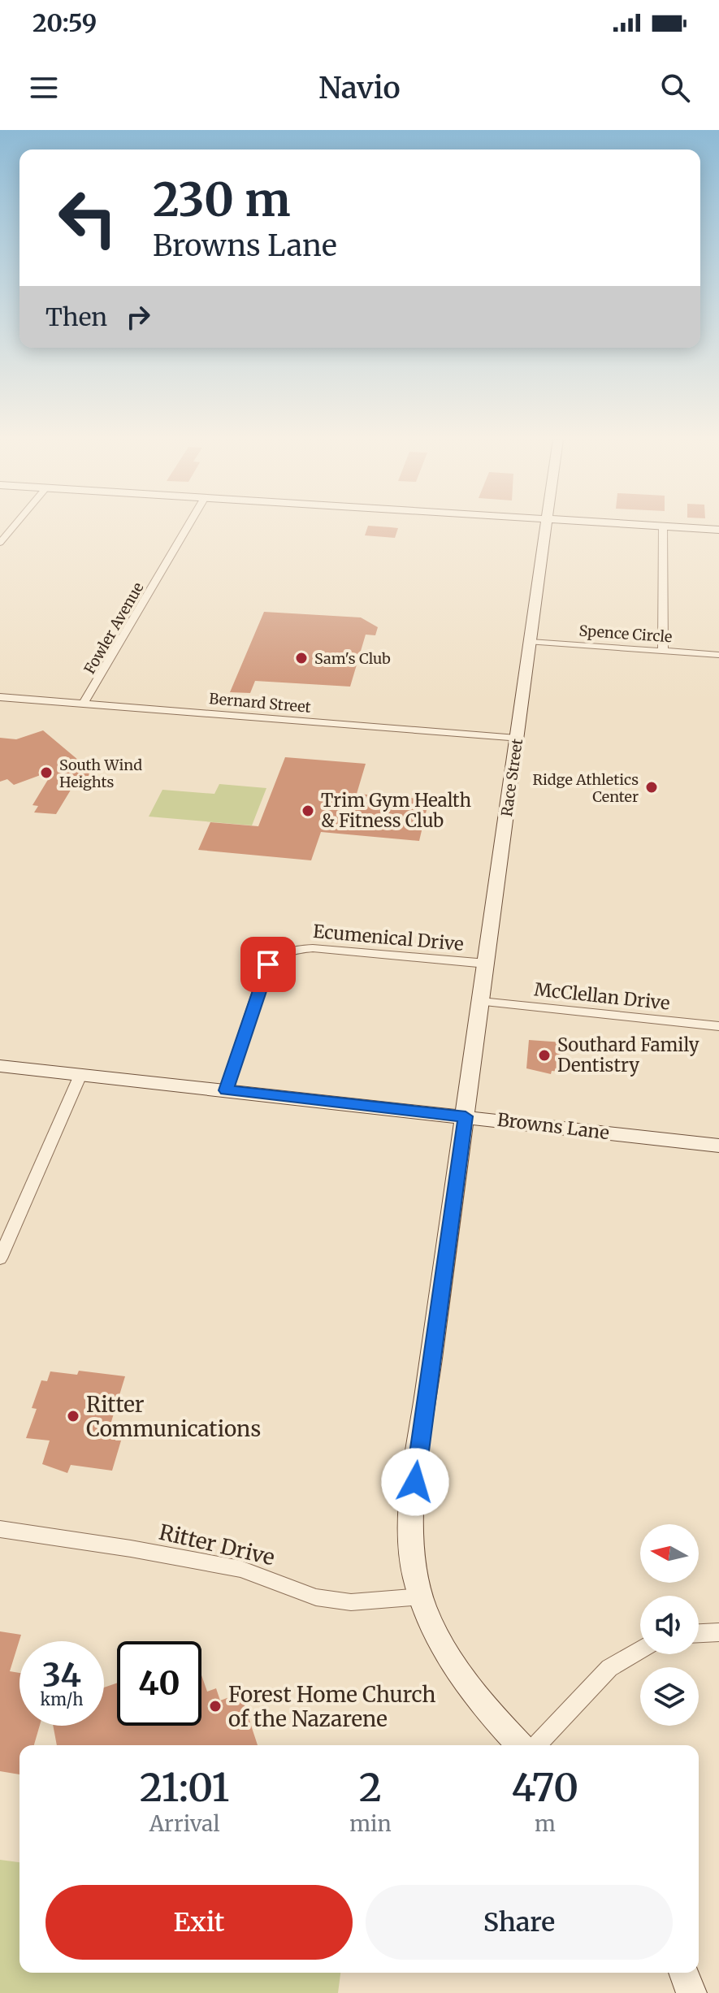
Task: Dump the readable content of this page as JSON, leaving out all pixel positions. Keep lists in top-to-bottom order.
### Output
{
  "streets": {
    "street": [
      "Fowler Avenue",
      "Spence Circle",
      "Bernard Street",
      "Race Street",
      "Ecumenical Drive",
      "McClellan Drive",
      "Browns Lane",
      "Ritter Drive"
    ]
  },
  "crossings": [
    ["Fowler Avenue", "Bernard Street"],
    ["Spence Circle", "Race Street"],
    ["Bernard Street", "Race Street"],
    ["Race Street", "Ecumenical Drive"],
    ["Race Street", "McClellan Drive"],
    ["Race Street", "Browns Lane"],
    ["Race Street", "Ritter Drive"],
    ["Ecumenical Drive", "Browns Lane"]
  ],
  "places": [
    "Sam's Club",
    "South Wind Heights",
    "Ridge Athletics Center",
    "Trim Gym Health & Fitness Club",
    "Southard Family Dentistry",
    "Ritter Communications",
    "Forest Home Church of the Nazarene"
  ],
  "north": "left",
  "page": {
    "status": "20:59",
    "header": "Navio",
    "turn": ["230 m", "Browns Lane"],
    "then": "Then",
    "speed": "34 km/h",
    "limit": "40",
    "eta": [
      "21:01",
      "Arrival",
      "2",
      "min",
      "470",
      "m"
    ],
    "buttons": ["Exit", "Share"]
  }
}
